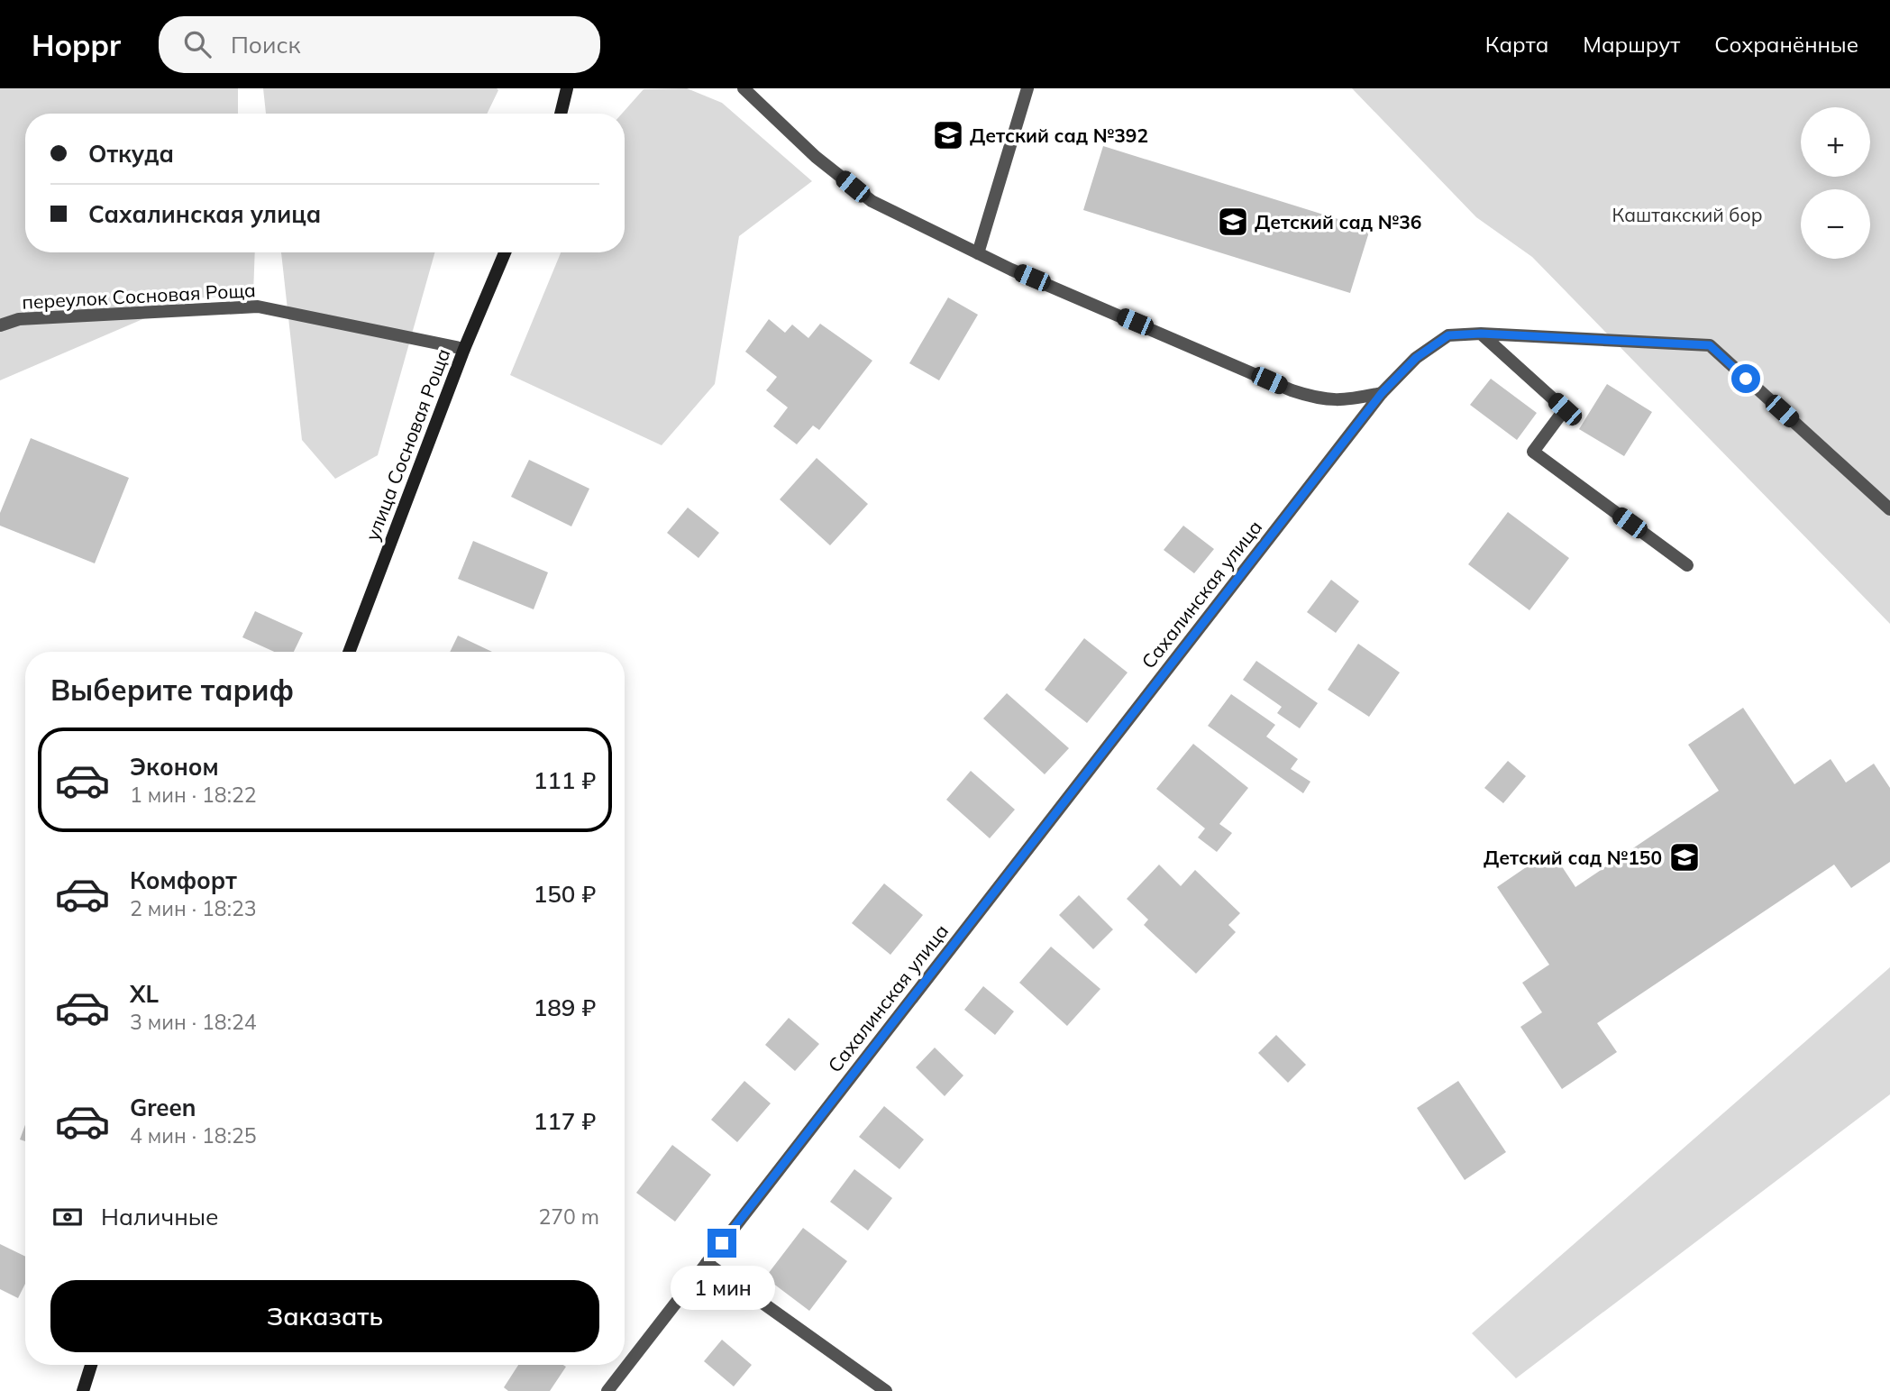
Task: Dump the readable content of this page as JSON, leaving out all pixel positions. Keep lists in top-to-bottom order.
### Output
{
  "streets": {
    "main road": ["улица Сосновая Роща"],
    "street": ["переулок Сосновая Роща", "Сахалинская улица"]
  },
  "crossings": [
    ["переулок Сосновая Роща", "улица Сосновая Роща"]
  ],
  "parks": ["Каштакский бор"],
  "places": {
    "school or university": ["Детский сад №392", "Детский сад №36", "Детский сад №150"]
  },
  "page": {
    "header": "Hoppr",
    "search": "Поиск",
    "nav": ["Карта", "Маршрут", "Сохранённые"],
    "map_buttons": ["+", "−"],
    "banner": ["Откуда", "Сахалинская улица"],
    "heading": "Выберите тариф",
    "list": [
      {
        "name": "Эконом",
        "note": "1 мин · 18:22",
        "value": "111 ₽"
      },
      {
        "name": "Комфорт",
        "note": "2 мин · 18:23",
        "value": "150 ₽"
      },
      {
        "name": "XL",
        "note": "3 мин · 18:24",
        "value": "189 ₽"
      },
      {
        "name": "Green",
        "note": "4 мин · 18:25",
        "value": "117 ₽"
      }
    ],
    "pay": ["Наличные", "270 m"],
    "bubble": "1 мин",
    "buttons": "Заказать"
  }
}
